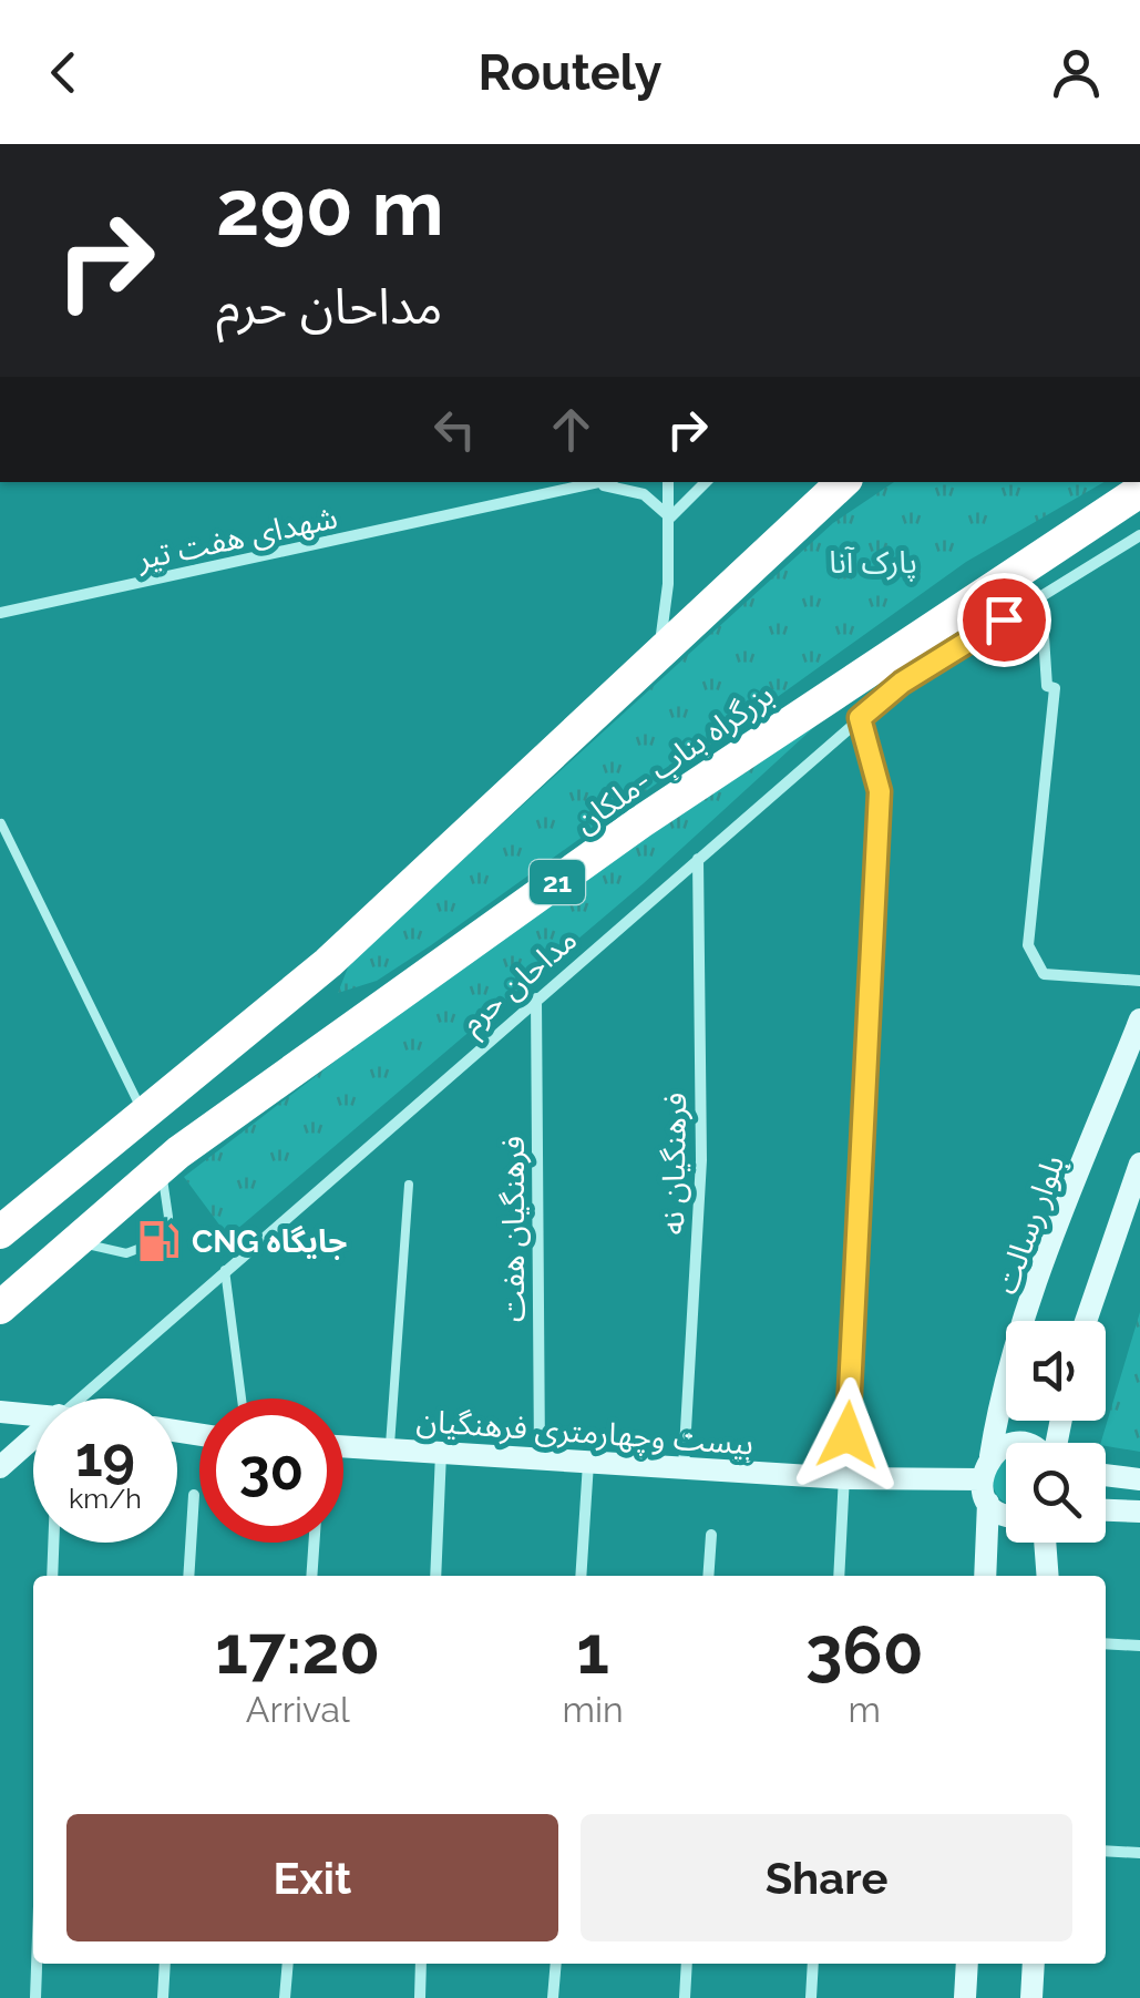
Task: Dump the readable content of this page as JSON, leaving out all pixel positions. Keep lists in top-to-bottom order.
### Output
{
  "streets": {
    "highway": ["بزرگراه بناب -ملکان", "21"],
    "street": [
      "شهدای هفت تیر",
      "مداحان حرم",
      "فرهنگیان نه",
      "بلوار رسالت",
      "فرهنگیان هفت",
      "بیست وچهارمتری فرهنگیان"
    ]
  },
  "crossings": [
    ["مداحان حرم", "فرهنگیان نه"],
    ["مداحان حرم", "فرهنگیان هفت"],
    ["فرهنگیان نه", "بیست وچهارمتری فرهنگیان"],
    ["بلوار رسالت", "بیست وچهارمتری فرهنگیان"],
    ["فرهنگیان هفت", "بیست وچهارمتری فرهنگیان"]
  ],
  "parks": ["پارک آنا"],
  "places": {
    "fuel station": ["CNG جایگاه"]
  },
  "page": {
    "header": "Routely",
    "turn": ["290 m", "مداحان حرم"],
    "speed": "19 km/h",
    "limit": "30",
    "eta": [
      "17:20",
      "Arrival",
      "1",
      "min",
      "360",
      "m"
    ],
    "buttons": ["Exit", "Share"]
  }
}
